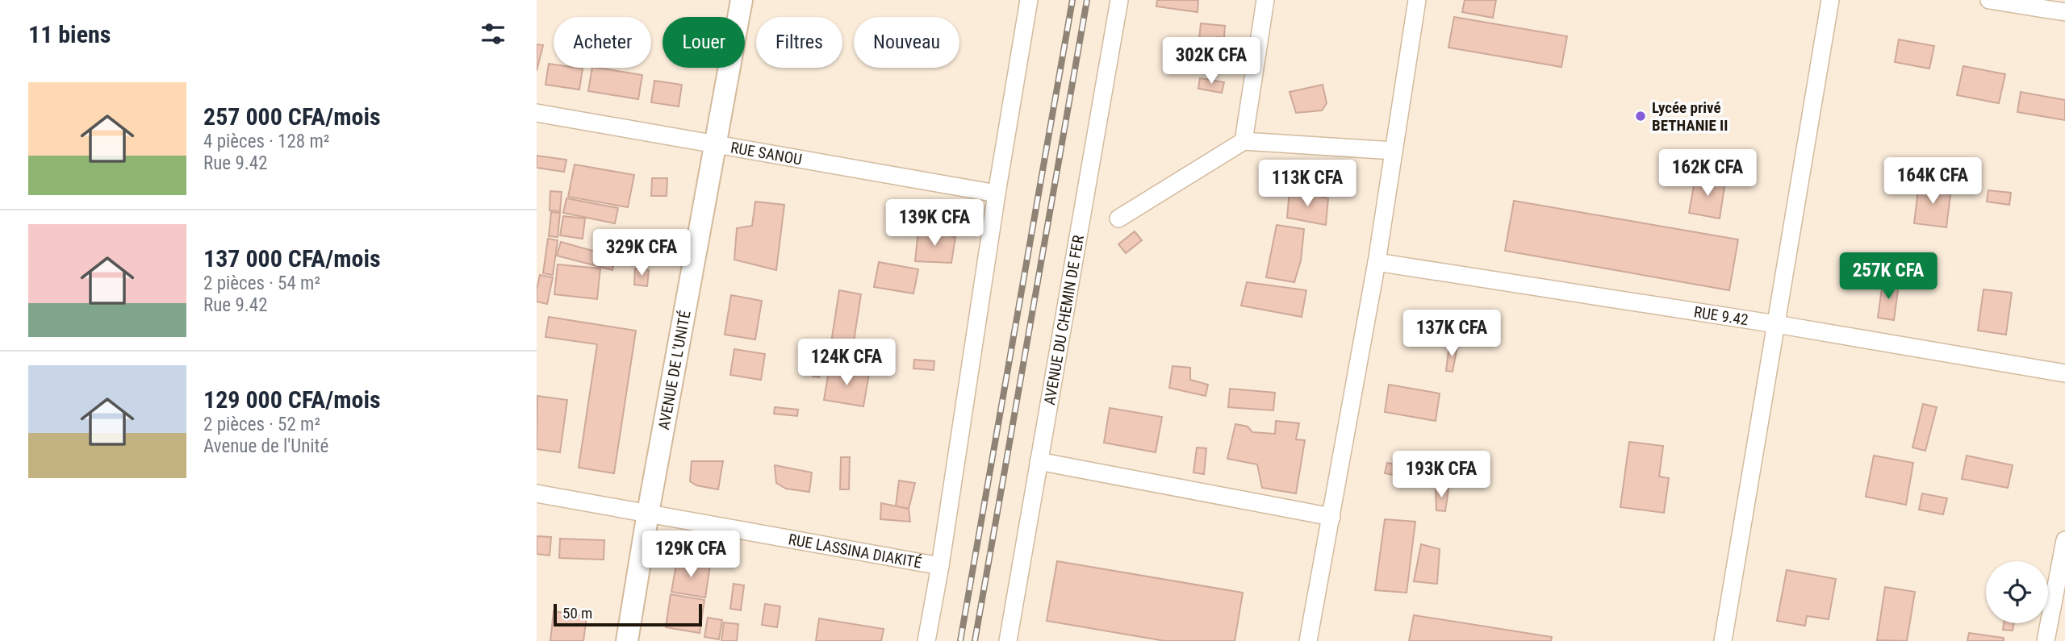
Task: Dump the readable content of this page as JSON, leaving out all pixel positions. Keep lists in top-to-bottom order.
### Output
{
  "streets": {
    "street": [
      "RUE SANOU",
      "RUE 9.42",
      "AVENUE DU CHEMIN DE FER",
      "AVENUE DE L'UNITÉ",
      "RUE LASSINA DIAKITÉ"
    ]
  },
  "crossings": [
    ["RUE SANOU", "AVENUE DE L'UNITÉ"],
    ["AVENUE DE L'UNITÉ", "RUE LASSINA DIAKITÉ"]
  ],
  "places": ["Lycée privé BETHANIE II"],
  "scale_bar": "50 m",
  "page": {
    "heading": "11 biens",
    "chip": [
      "Acheter",
      "Louer",
      "Filtres",
      "Nouveau"
    ],
    "price": [
      "302K CFA",
      "162K CFA",
      "164K CFA",
      "113K CFA",
      "139K CFA",
      "329K CFA",
      "257K CFA",
      "137K CFA",
      "124K CFA",
      "193K CFA",
      "129K CFA"
    ],
    "list": [
      {
        "name": "257 000 CFA/mois",
        "note": "4 pièces · 128 m² · Rue 9.42"
      },
      {
        "name": "137 000 CFA/mois",
        "note": "2 pièces · 54 m² · Rue 9.42"
      },
      {
        "name": "129 000 CFA/mois",
        "note": "2 pièces · 52 m² · Avenue de l'Unité"
      }
    ],
    "scale": "50 m"
  }
}
